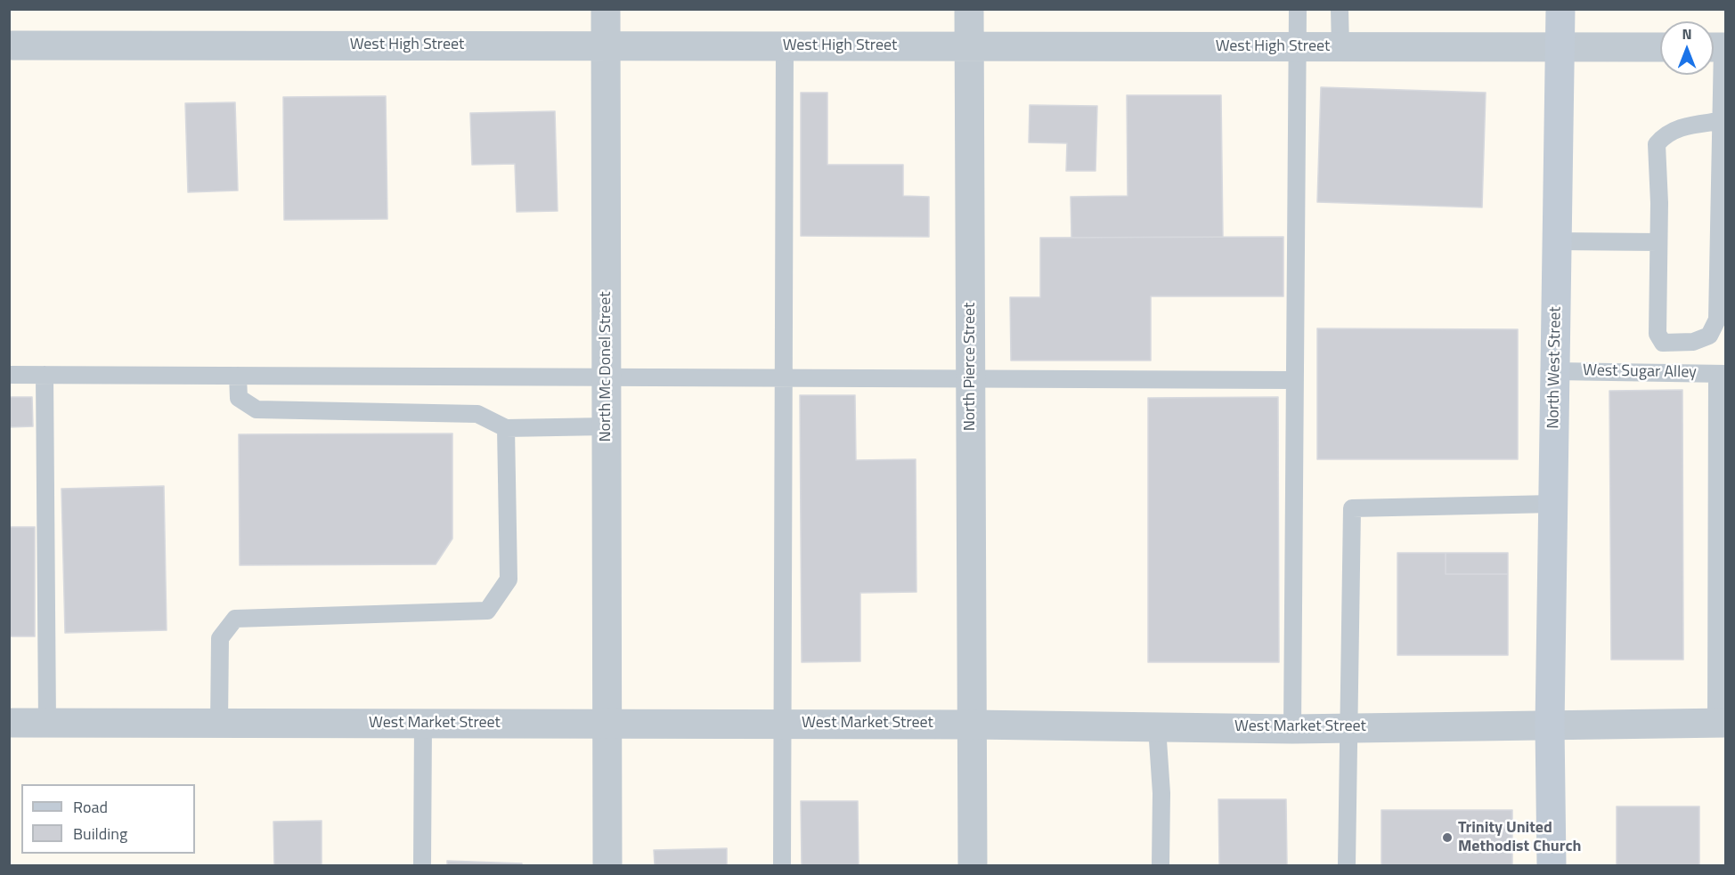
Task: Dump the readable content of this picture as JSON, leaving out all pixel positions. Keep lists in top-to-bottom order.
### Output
{
  "streets": {
    "main road": ["North West Street"],
    "street": [
      "West High Street",
      "North Mc Donel Street",
      "North Pierce Street",
      "West Market Street"
    ],
    "lane": ["West Sugar Alley"]
  },
  "crossings": [
    ["West High Street", "North Mc Donel Street"],
    ["West High Street", "North Pierce Street"],
    ["West High Street", "North West Street"],
    ["North Mc Donel Street", "West Market Street"],
    ["North Pierce Street", "West Market Street"],
    ["North West Street", "West Sugar Alley"],
    ["North West Street", "West Market Street"]
  ],
  "places": ["Trinity United Methodist Church"],
  "legend": ["Road", "Building"],
  "north": "top"
}
